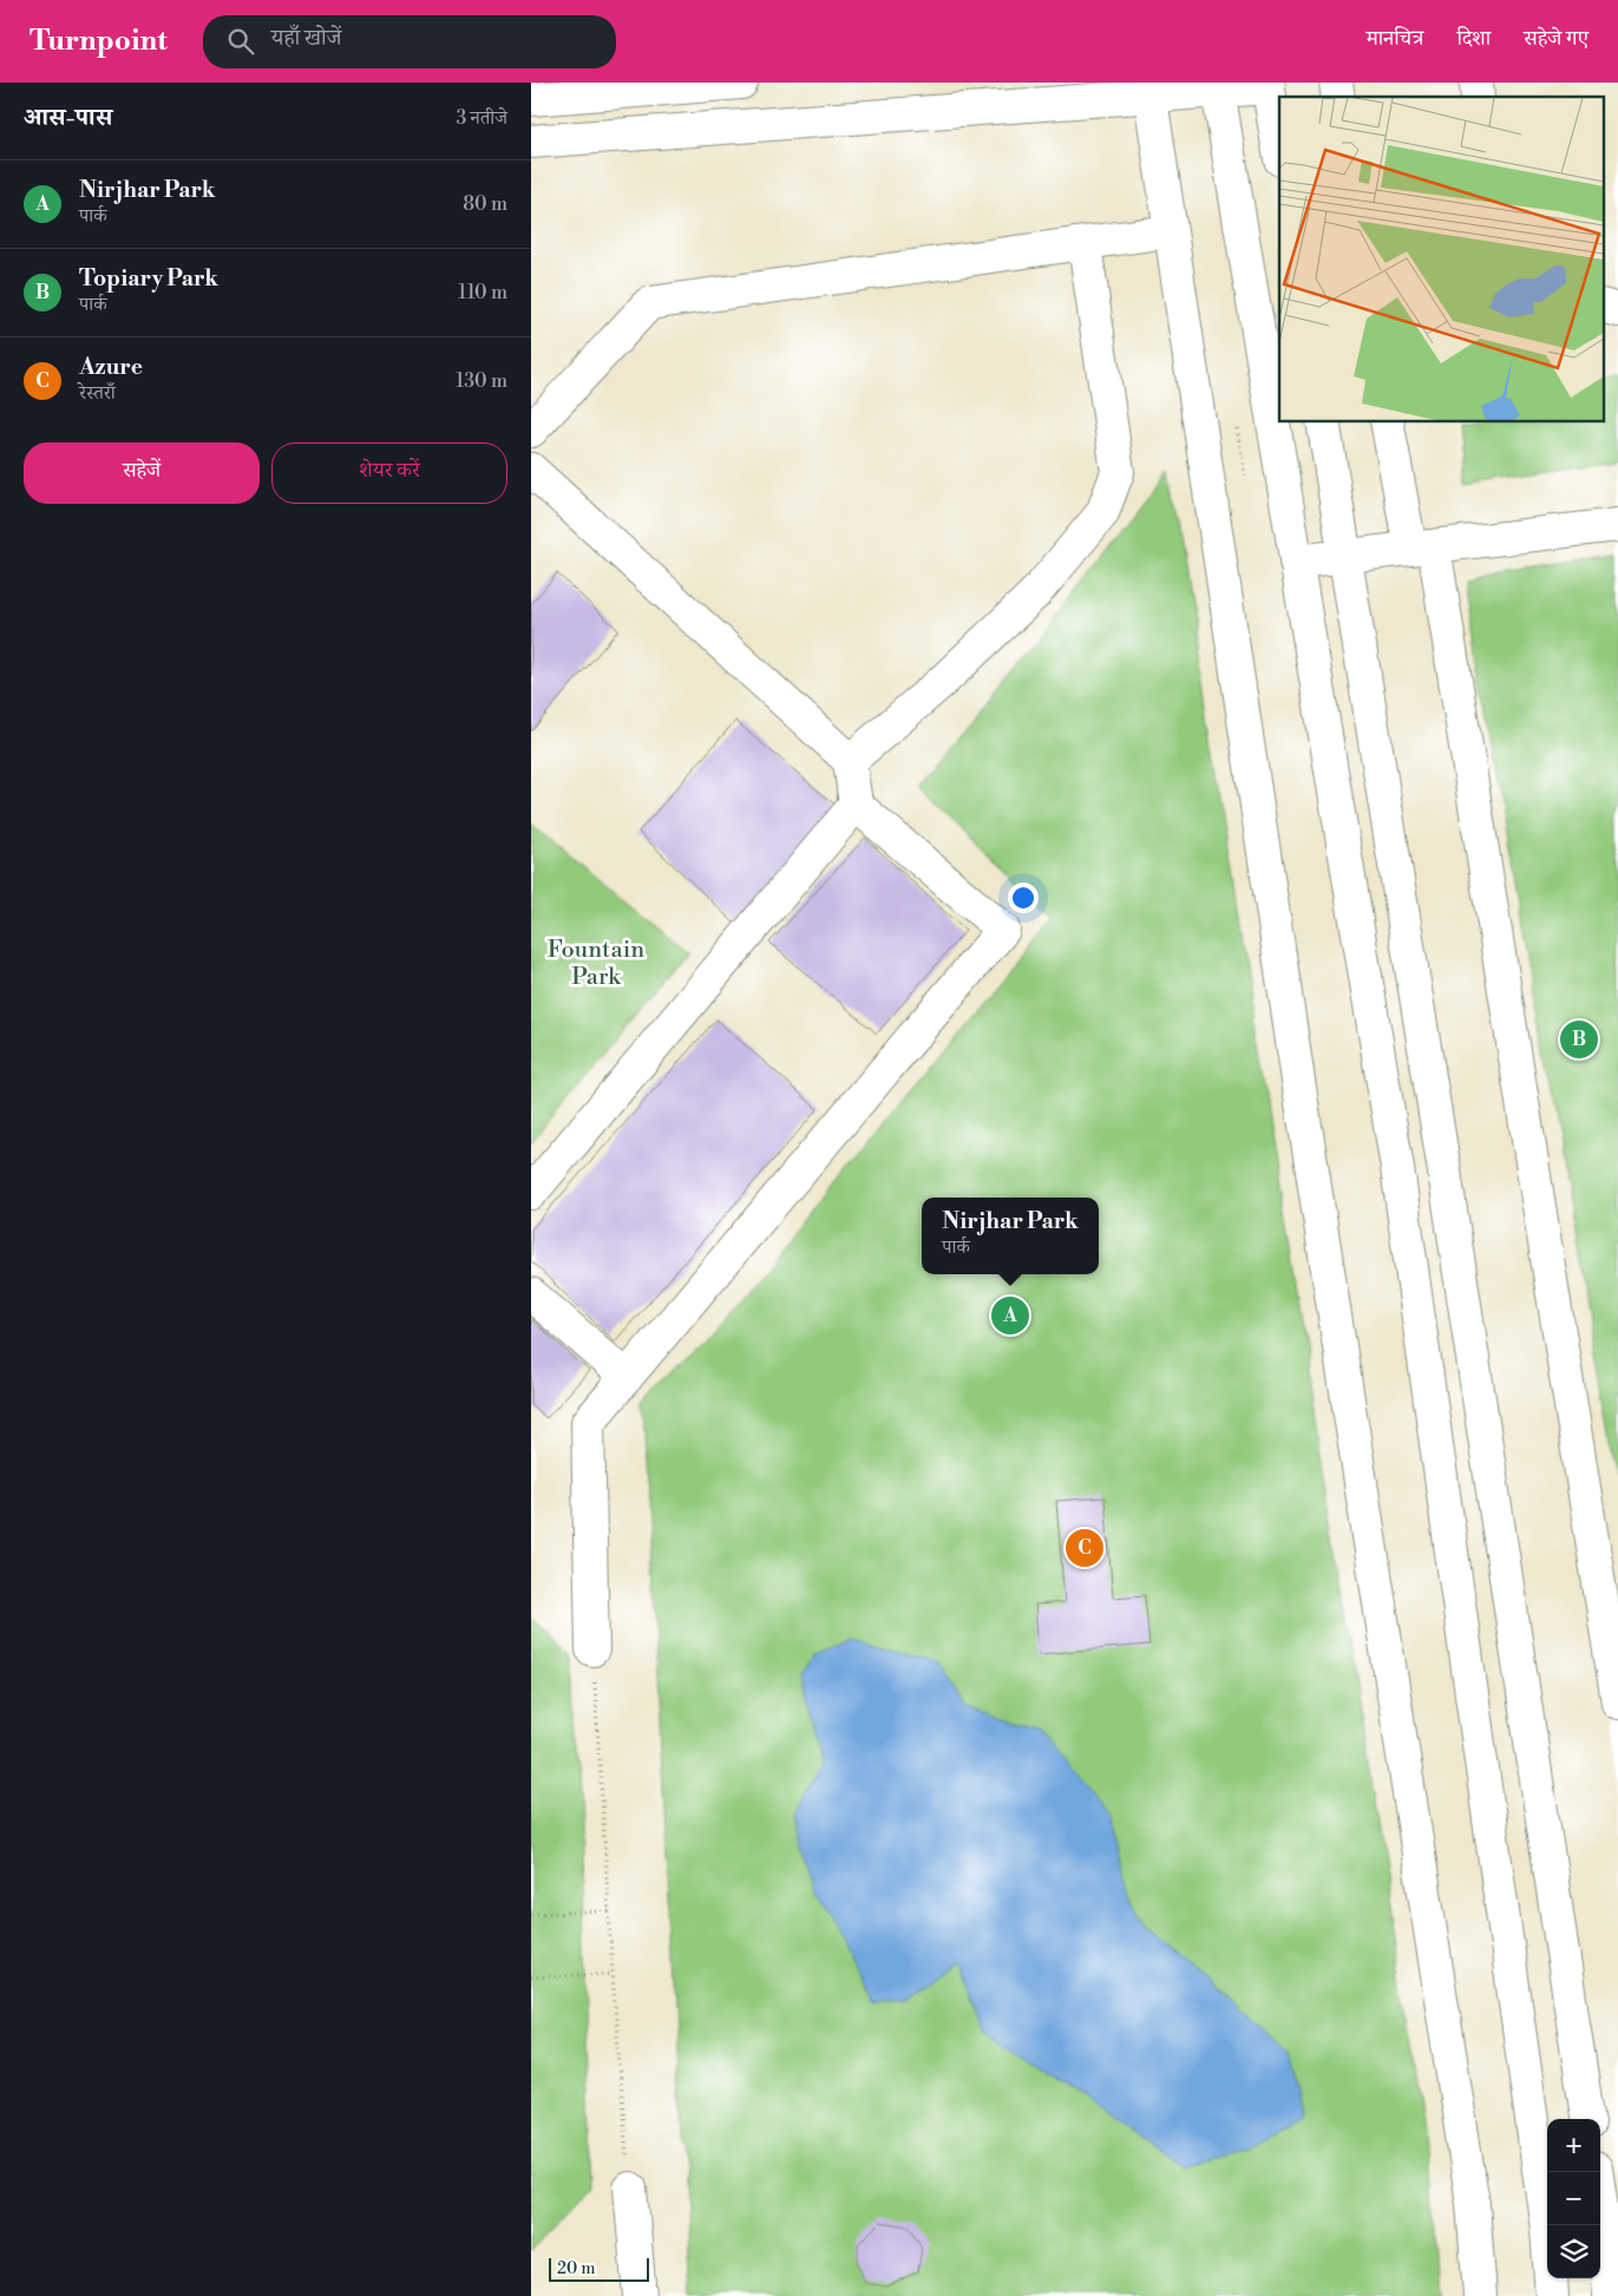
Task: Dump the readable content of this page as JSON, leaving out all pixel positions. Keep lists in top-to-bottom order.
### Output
{
  "parks": ["Fountain Park"],
  "scale_bar": "20 m",
  "page": {
    "header": "Turnpoint",
    "search": "यहाँ खोजें",
    "nav": ["मानचित्र", "दिशा", "सहेजे गए"],
    "heading": ["आस-पास", "3 नतीजे"],
    "list": [
      {
        "mark": "A",
        "name": "Nirjhar Park",
        "note": "पार्क",
        "value": "80 m"
      },
      {
        "mark": "B",
        "name": "Topiary Park",
        "note": "पार्क",
        "value": "110 m"
      },
      {
        "mark": "C",
        "name": "Azure",
        "note": "रेस्तराँ",
        "value": "130 m"
      }
    ],
    "buttons": ["सहेजें", "शेयर करें"],
    "pins": ["B", "A", "C"],
    "popup": ["Nirjhar Park", "पार्क"],
    "map_buttons": ["+", "−"],
    "scale": "20 m"
  }
}
